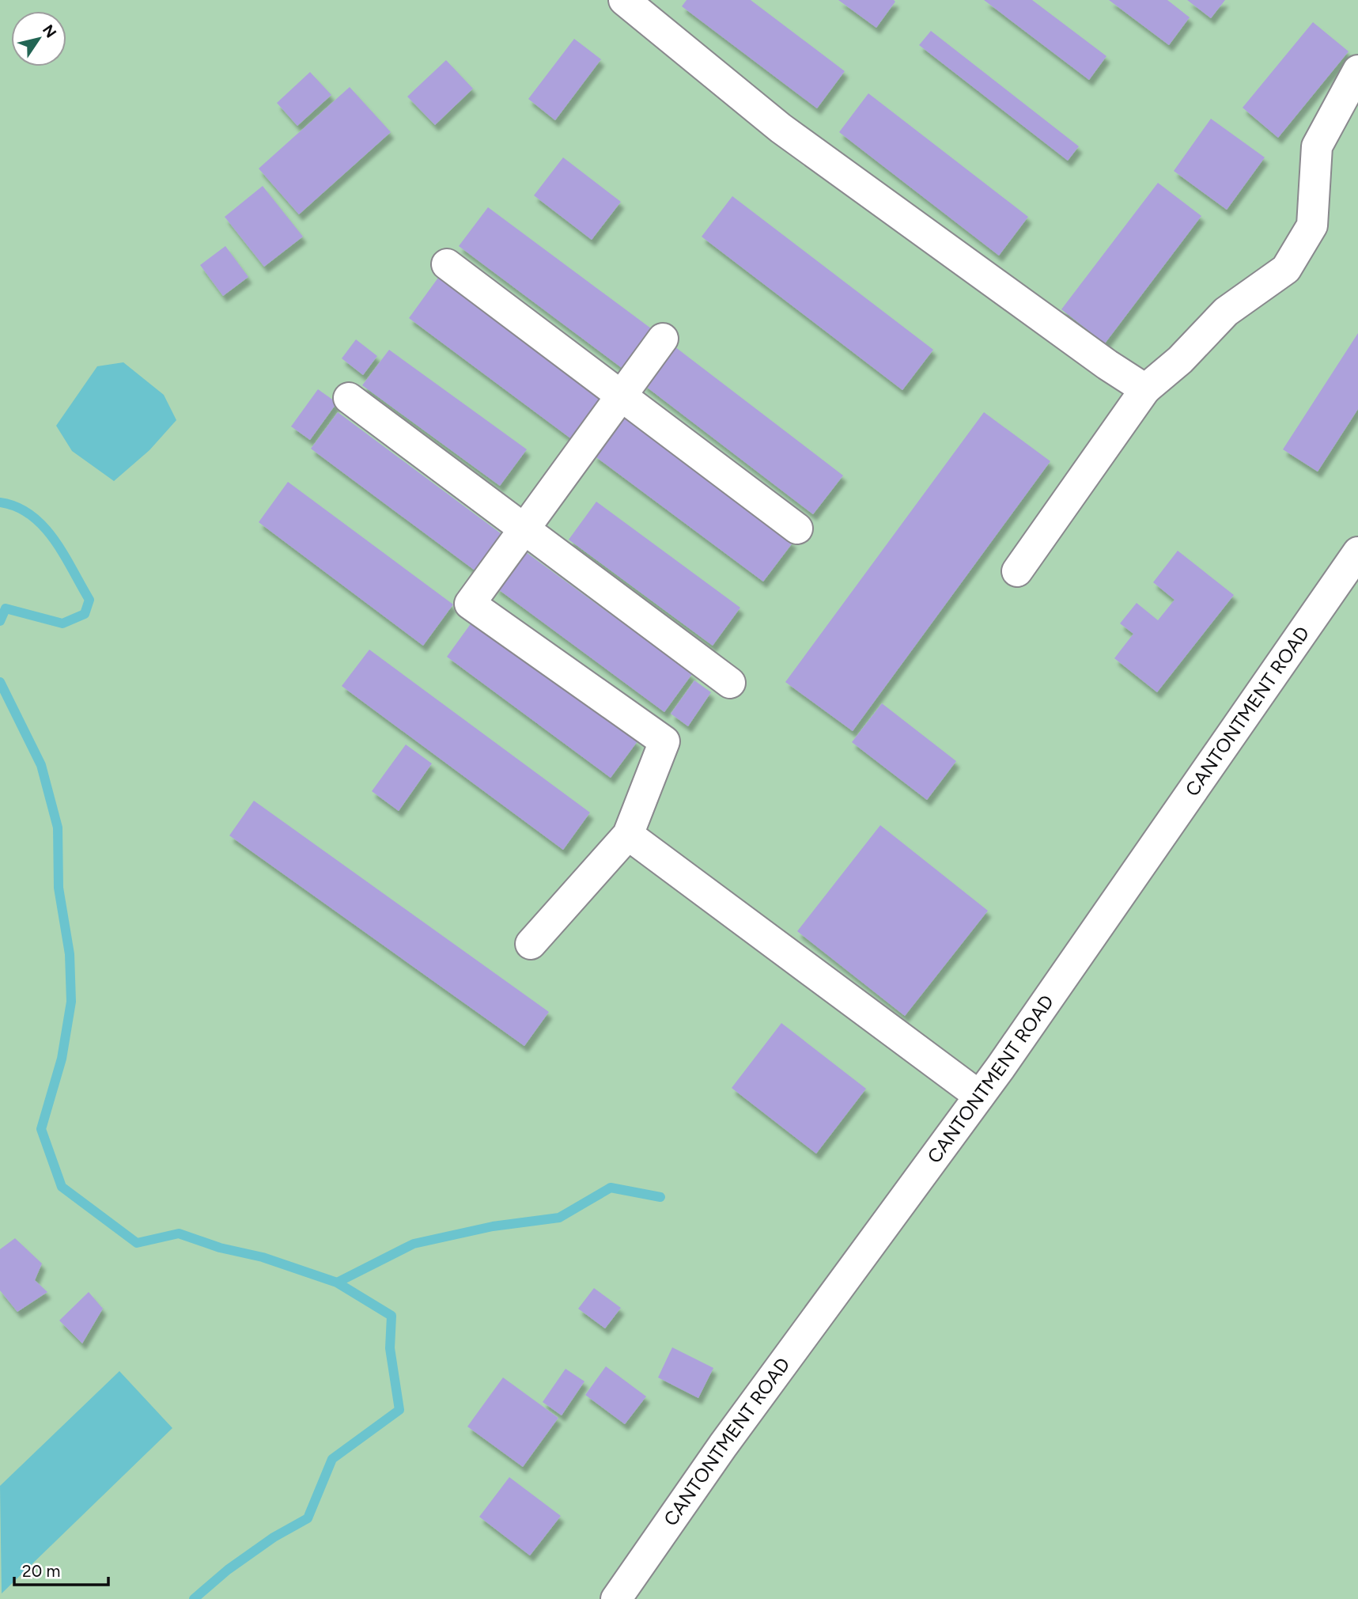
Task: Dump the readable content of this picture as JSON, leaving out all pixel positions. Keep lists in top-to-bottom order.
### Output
{
  "streets": {
    "street": ["CANTONTMENT ROAD"]
  },
  "scale_bar": "20 m",
  "north": "top right"
}
